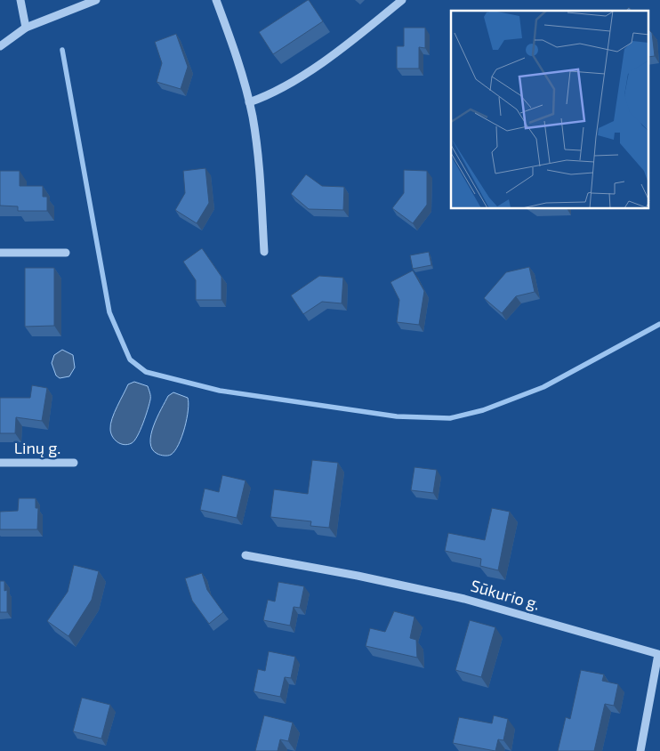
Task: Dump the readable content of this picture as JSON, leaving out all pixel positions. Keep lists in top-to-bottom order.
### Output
{
  "streets": {
    "street": ["Linų g.", "Sūkurio g."]
  }
}
